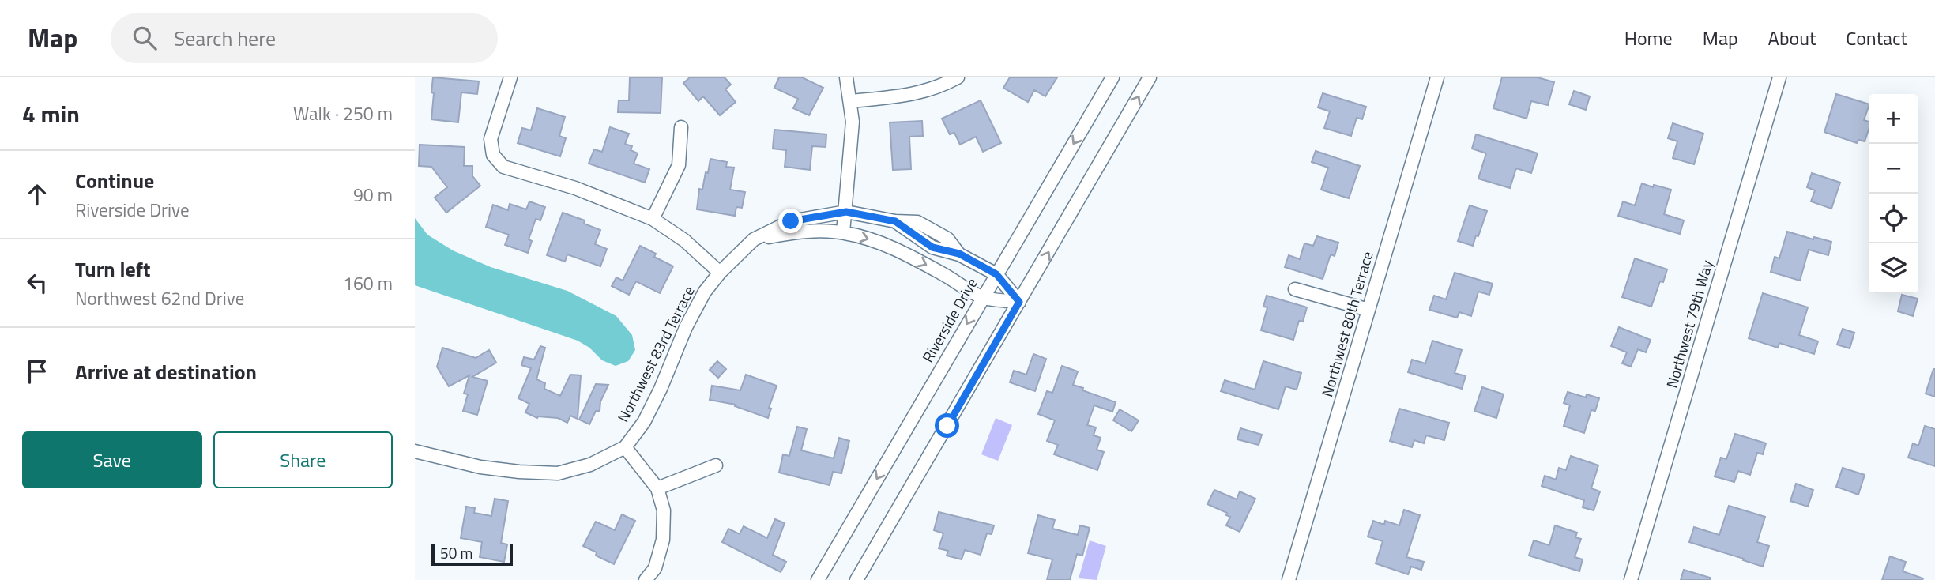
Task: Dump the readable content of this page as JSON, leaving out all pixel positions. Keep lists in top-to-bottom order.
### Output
{
  "streets": {
    "street": [
      "Riverside Drive",
      "Northwest 80th Terrace",
      "Northwest 79th Way",
      "Northwest 83rd Terrace"
    ]
  },
  "scale_bar": "50 m",
  "page": {
    "header": "Map",
    "search": "Search here",
    "nav": [
      "Home",
      "Map",
      "About",
      "Contact"
    ],
    "heading": ["4 min", "Walk · 250 m"],
    "map_buttons": ["+", "−"],
    "list": [
      ["Continue", "Riverside Drive", "90 m"],
      ["Turn left", "Northwest 62nd Drive", "160 m"],
      "Arrive at destination"
    ],
    "buttons": ["Save", "Share"],
    "scale": "50 m"
  }
}
